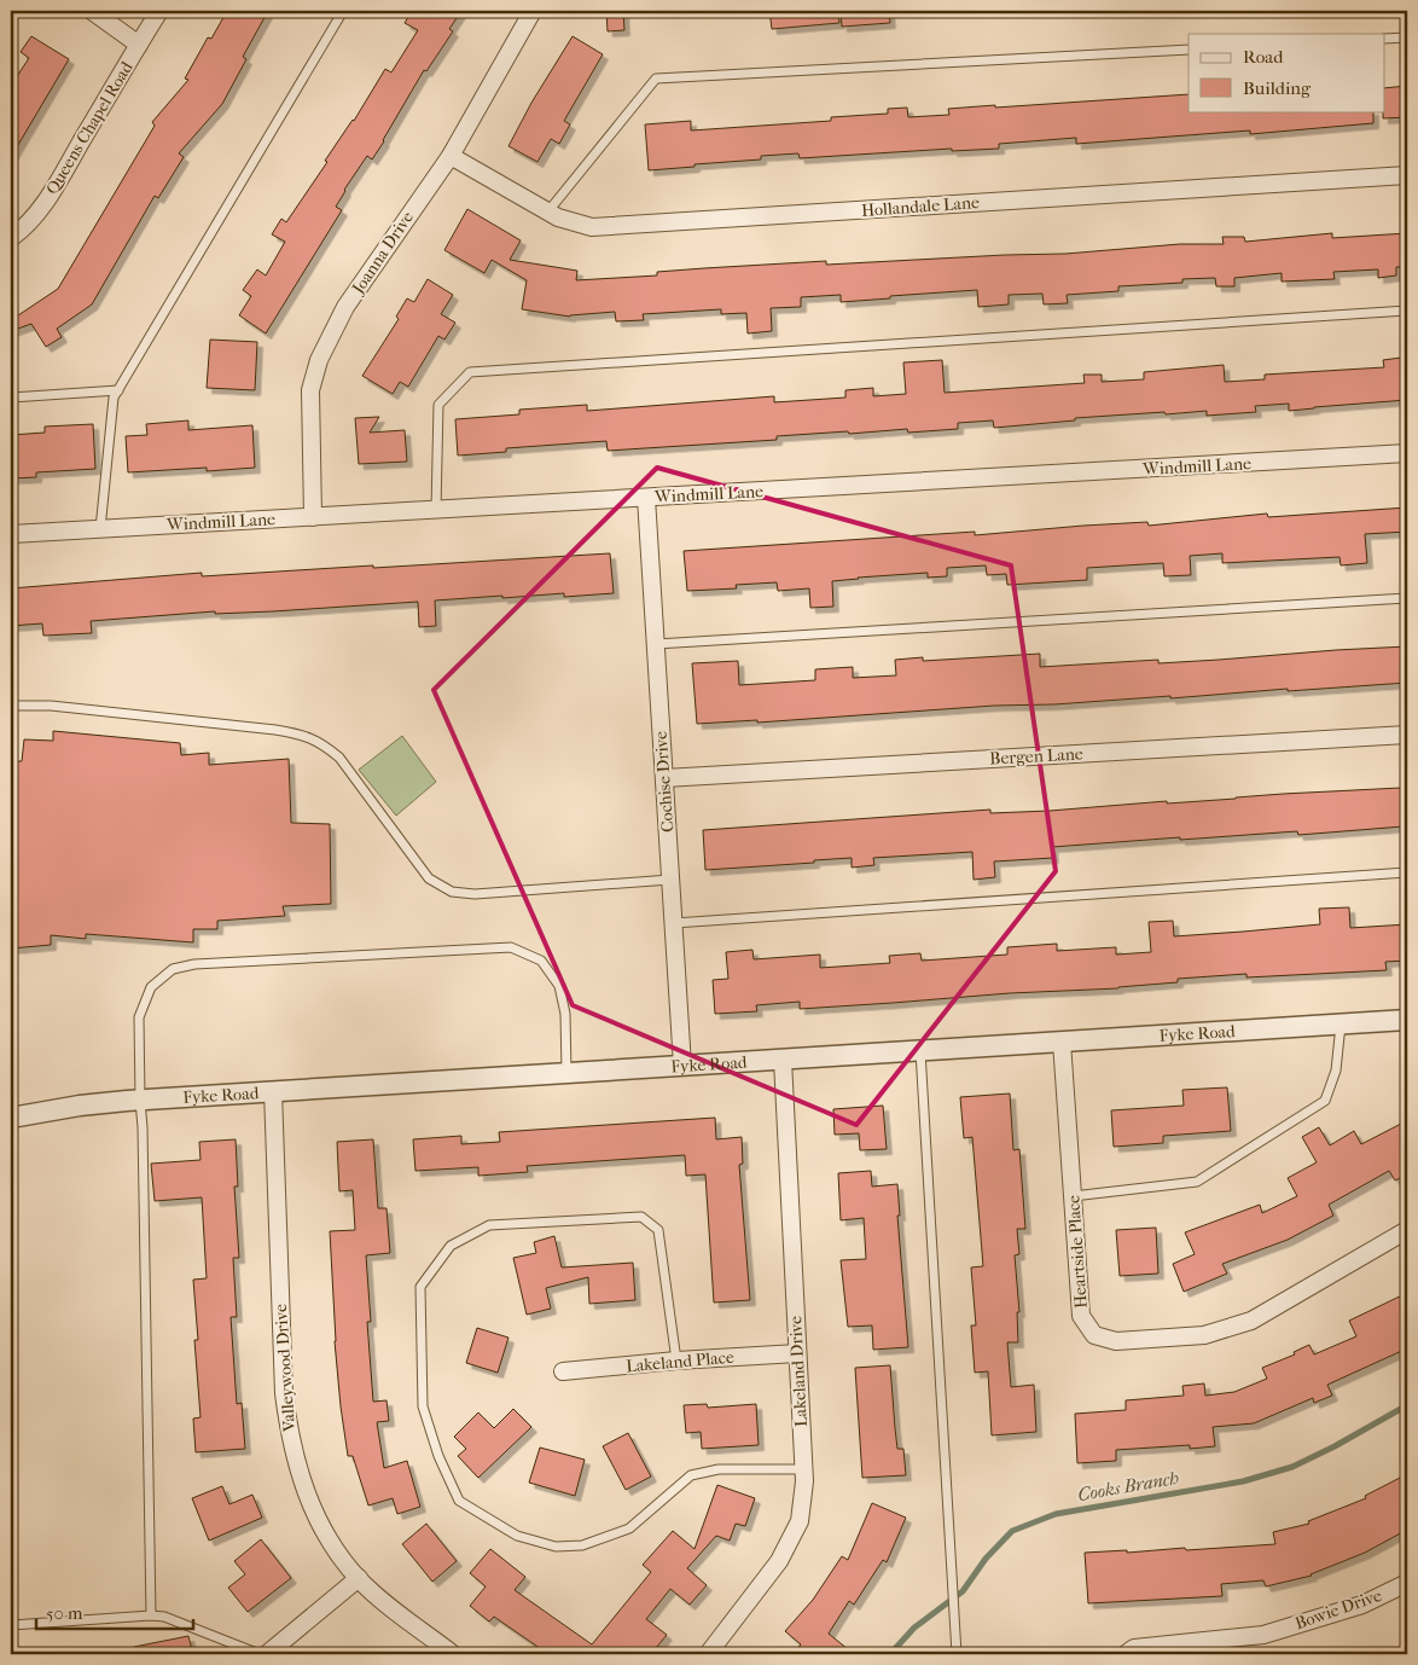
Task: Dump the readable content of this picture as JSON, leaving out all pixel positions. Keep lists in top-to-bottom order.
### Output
{
  "streets": {
    "street": [
      "Queens Chapel Road",
      "Hollandale Lane",
      "Joanna Drive",
      "Windmill Lane",
      "Bergen Lane",
      "Cochise Drive",
      "Fyke Road",
      "Heartside Place",
      "Lakeland Place",
      "Valleywood Drive",
      "Lakeland Drive",
      "Bowie Drive"
    ]
  },
  "crossings": [
    ["Hollandale Lane", "Joanna Drive"],
    ["Joanna Drive", "Windmill Lane"],
    ["Windmill Lane", "Cochise Drive"],
    ["Bergen Lane", "Cochise Drive"],
    ["Cochise Drive", "Fyke Road"],
    ["Fyke Road", "Heartside Place"],
    ["Fyke Road", "Valleywood Drive"],
    ["Fyke Road", "Lakeland Drive"],
    ["Lakeland Place", "Lakeland Drive"]
  ],
  "water": ["Cooks Branch"],
  "legend": ["Road", "Building"],
  "scale_bar": "50 m"
}
